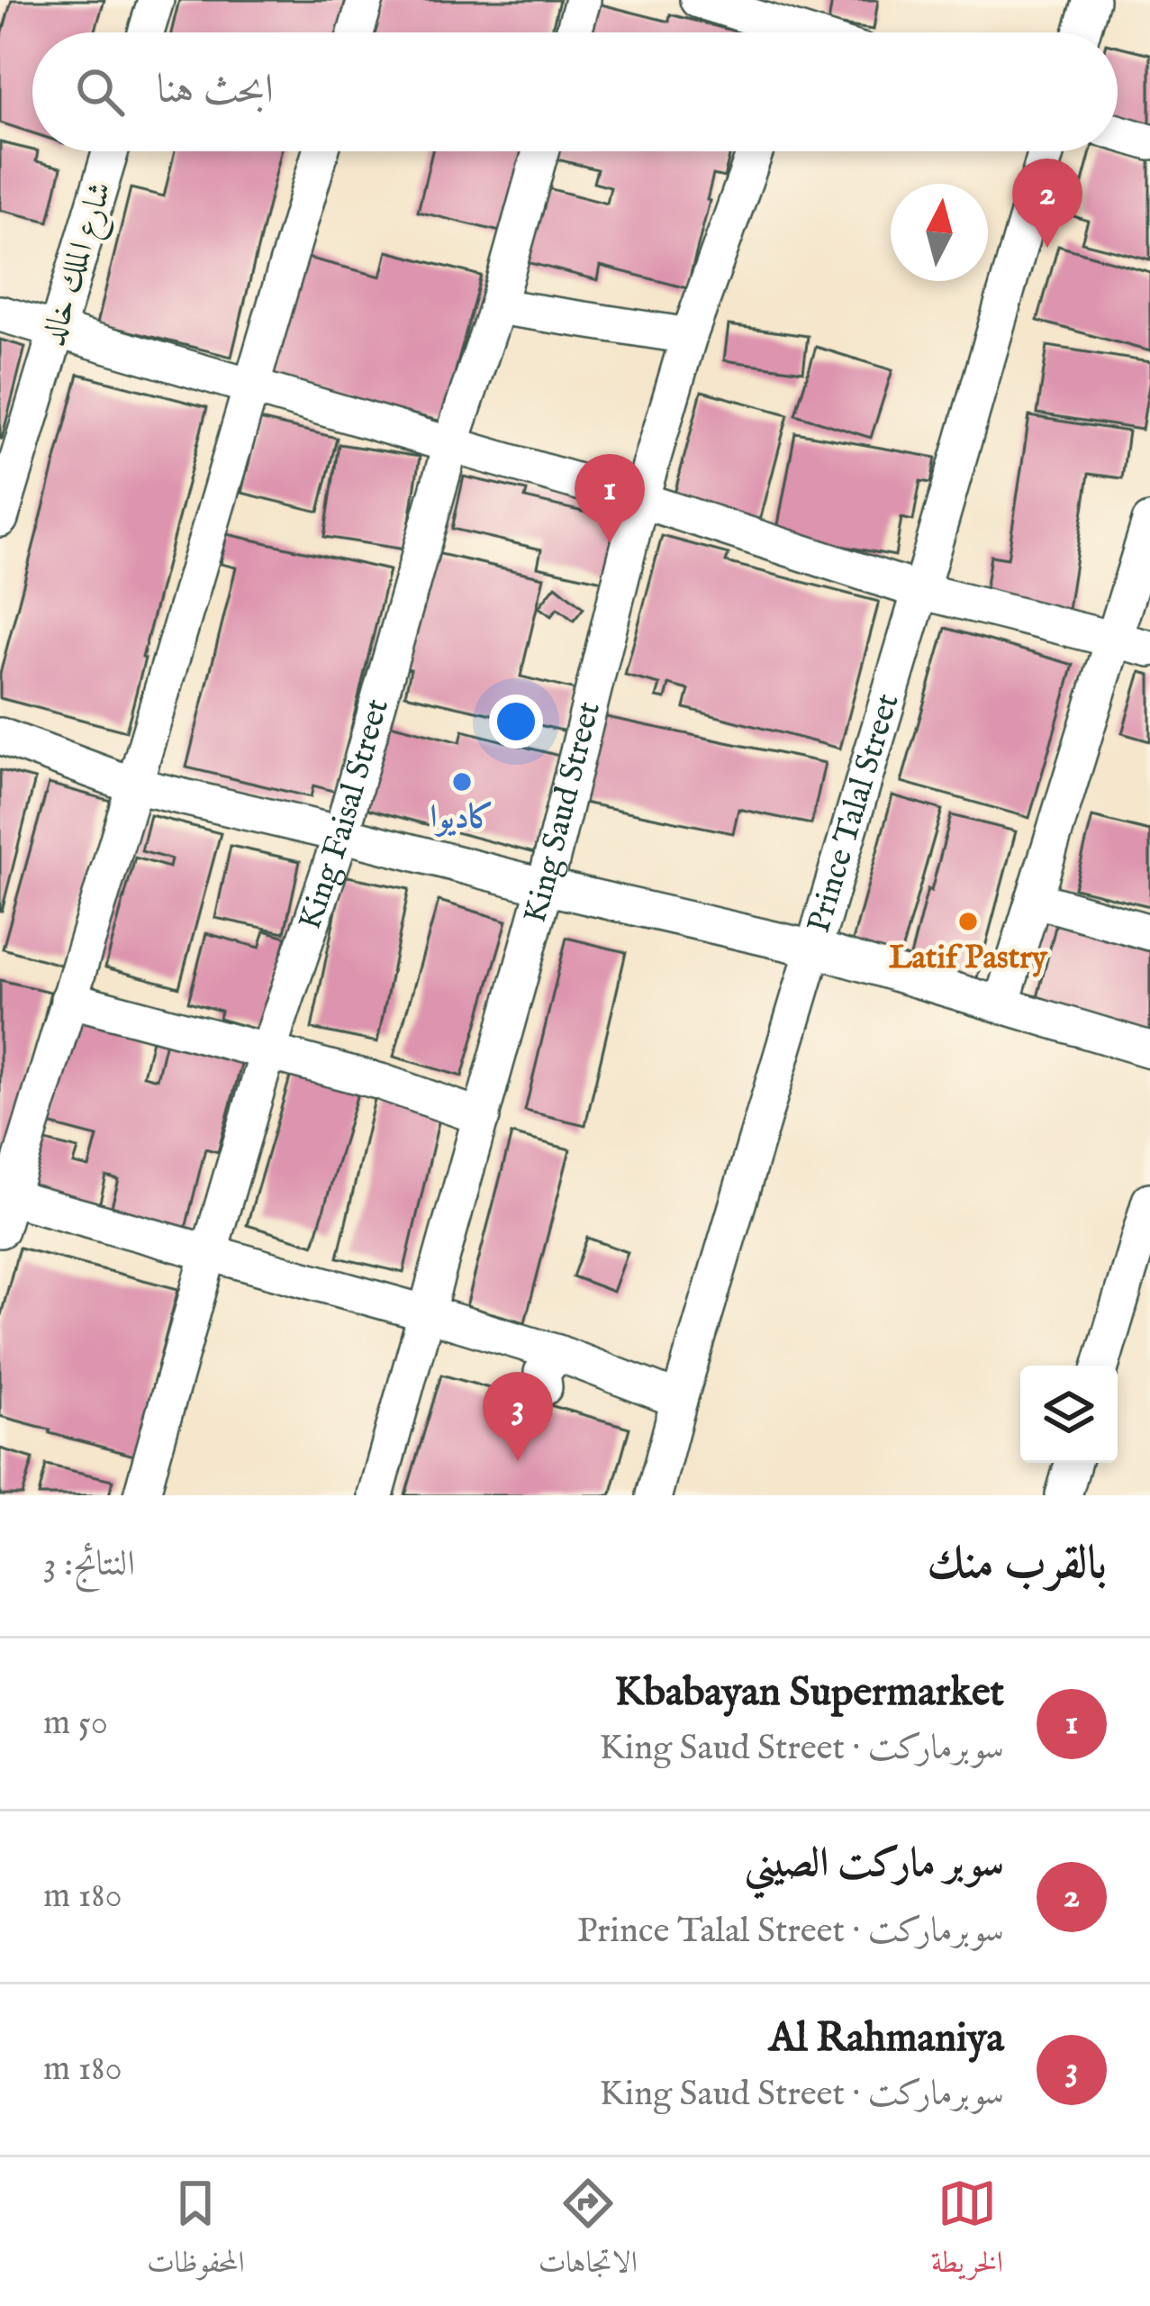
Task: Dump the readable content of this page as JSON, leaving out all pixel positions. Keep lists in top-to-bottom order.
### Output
{
  "streets": {
    "street": [
      "شارع الملك خالد",
      "King Saud Street",
      "King Faisal Street",
      "Prince Talal Street"
    ]
  },
  "places": ["كاديوا", "Latif Pastry"],
  "north": "top",
  "page": {
    "search": "ابحث هنا",
    "pins": ["2", "1", "3"],
    "heading": ["بالقرب منك", "النتائج: 3"],
    "list": [
      {
        "mark": "1",
        "name": "Kbabayan Supermarket",
        "note": "سوبرماركت · King Saud Street",
        "value": "50 m"
      },
      {
        "mark": "2",
        "name": "سوبر ماركت الصيني",
        "note": "سوبرماركت · Prince Talal Street",
        "value": "180 m"
      },
      {
        "mark": "3",
        "name": "Al Rahmaniya",
        "note": "سوبرماركت · King Saud Street",
        "value": "180 m"
      }
    ],
    "nav": ["الخريطة", "الاتجاهات", "المحفوظات"]
  }
}
